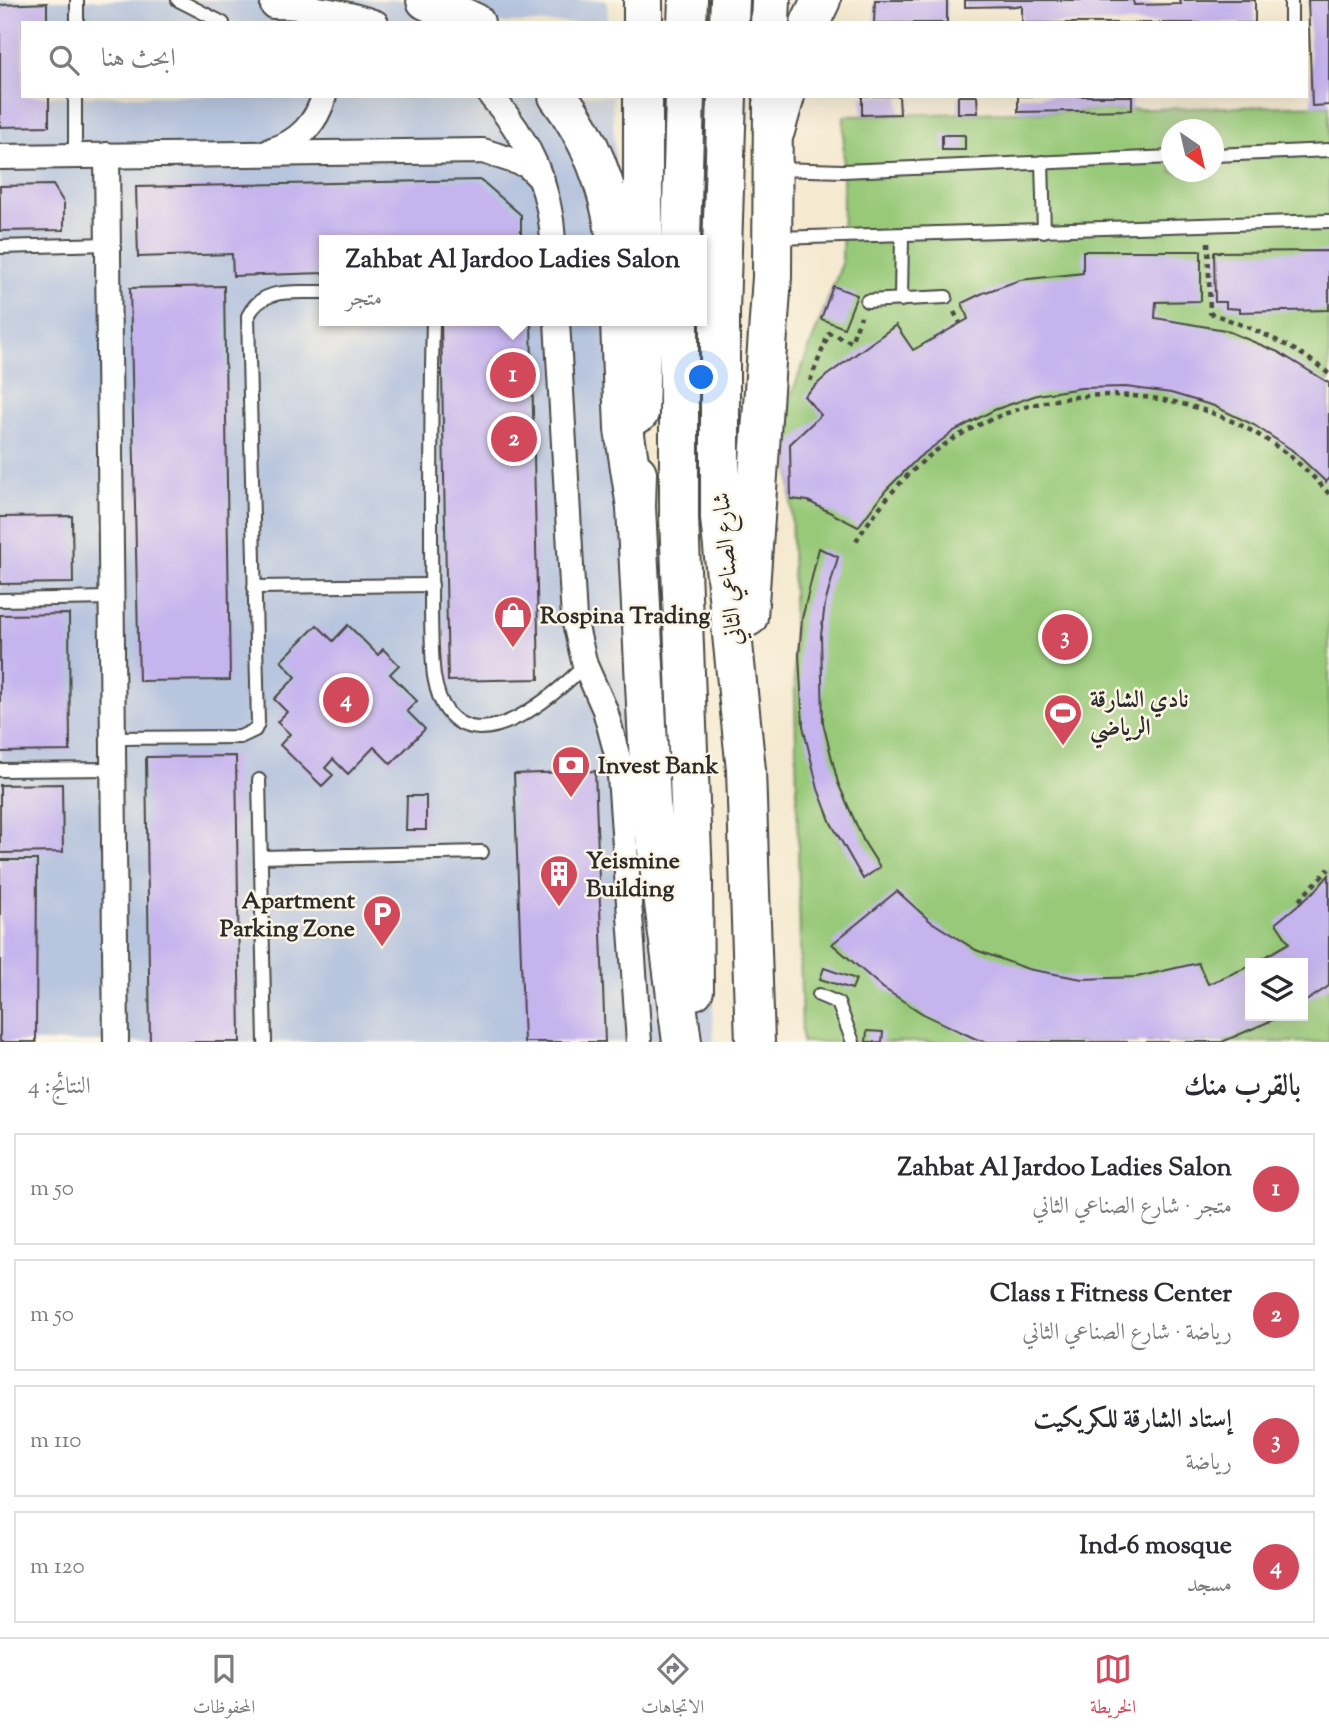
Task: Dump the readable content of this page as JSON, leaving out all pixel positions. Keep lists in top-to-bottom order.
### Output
{
  "streets": {
    "main road": ["شارع الصناعي الثاني"]
  },
  "places": {
    "shop": ["Rospina Trading"],
    "sports": ["نادي الشارقة الرياضي"],
    "bank": ["Invest Bank"],
    "building": ["Yeismine Building"],
    "parking": ["Apartment Parking Zone"]
  },
  "north": "bottom right",
  "page": {
    "search": "ابحث هنا",
    "popup": ["Zahbat Al Jardoo Ladies Salon", "متجر"],
    "pins": [
      "1",
      "2",
      "3",
      "4"
    ],
    "heading": ["بالقرب منك", "النتائج: 4"],
    "list": [
      {
        "mark": "1",
        "name": "Zahbat Al Jardoo Ladies Salon",
        "note": "متجر · شارع الصناعي الثاني",
        "value": "50 m"
      },
      {
        "mark": "2",
        "name": "Class 1 Fitness Center",
        "note": "رياضة · شارع الصناعي الثاني",
        "value": "50 m"
      },
      {
        "mark": "3",
        "name": "إستاد الشارقة للكريكيت",
        "note": "رياضة",
        "value": "110 m"
      },
      {
        "mark": "4",
        "name": "Ind-6 mosque",
        "note": "مسجد",
        "value": "120 m"
      }
    ],
    "nav": ["الخريطة", "الاتجاهات", "المحفوظات"]
  }
}
